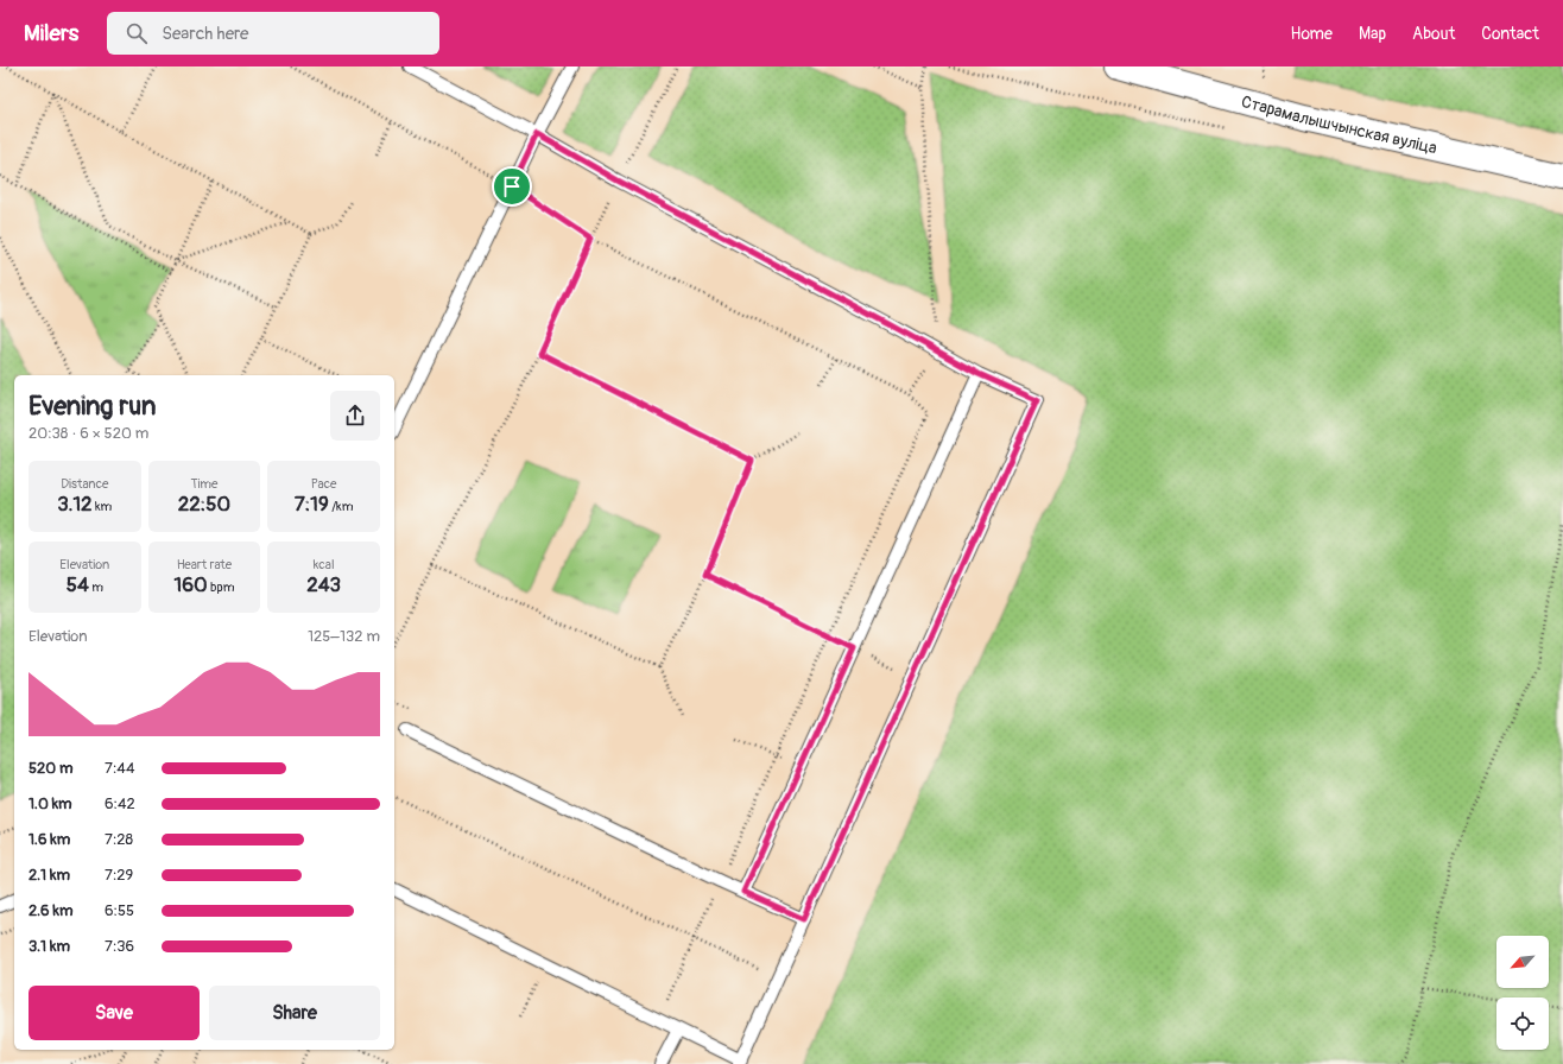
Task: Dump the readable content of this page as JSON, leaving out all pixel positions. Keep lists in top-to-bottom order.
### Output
{
  "streets": {
    "main road": ["Старамалышчынская вуліца"]
  },
  "north": "bottom left",
  "page": {
    "header": "Milers",
    "search": "Search here",
    "nav": [
      "Home",
      "Map",
      "About",
      "Contact"
    ],
    "heading": ["Evening run", "20:38 · 6 × 520 m"],
    "stats": [
      ["Distance", "3.12 km"],
      ["Time", "22:50"],
      ["Pace", "7:19 /km"],
      ["Elevation", "54 m"],
      ["Heart rate", "160 bpm"],
      ["kcal", "243"]
    ],
    "chart": ["Elevation", "125–132 m"],
    "list": [
      {
        "name": "520 m",
        "note": "7:44"
      },
      {
        "name": "1.0 km",
        "note": "6:42"
      },
      {
        "name": "1.6 km",
        "note": "7:28"
      },
      {
        "name": "2.1 km",
        "note": "7:29"
      },
      {
        "name": "2.6 km",
        "note": "6:55"
      },
      {
        "name": "3.1 km",
        "note": "7:36"
      }
    ],
    "buttons": ["Save", "Share"]
  }
}
